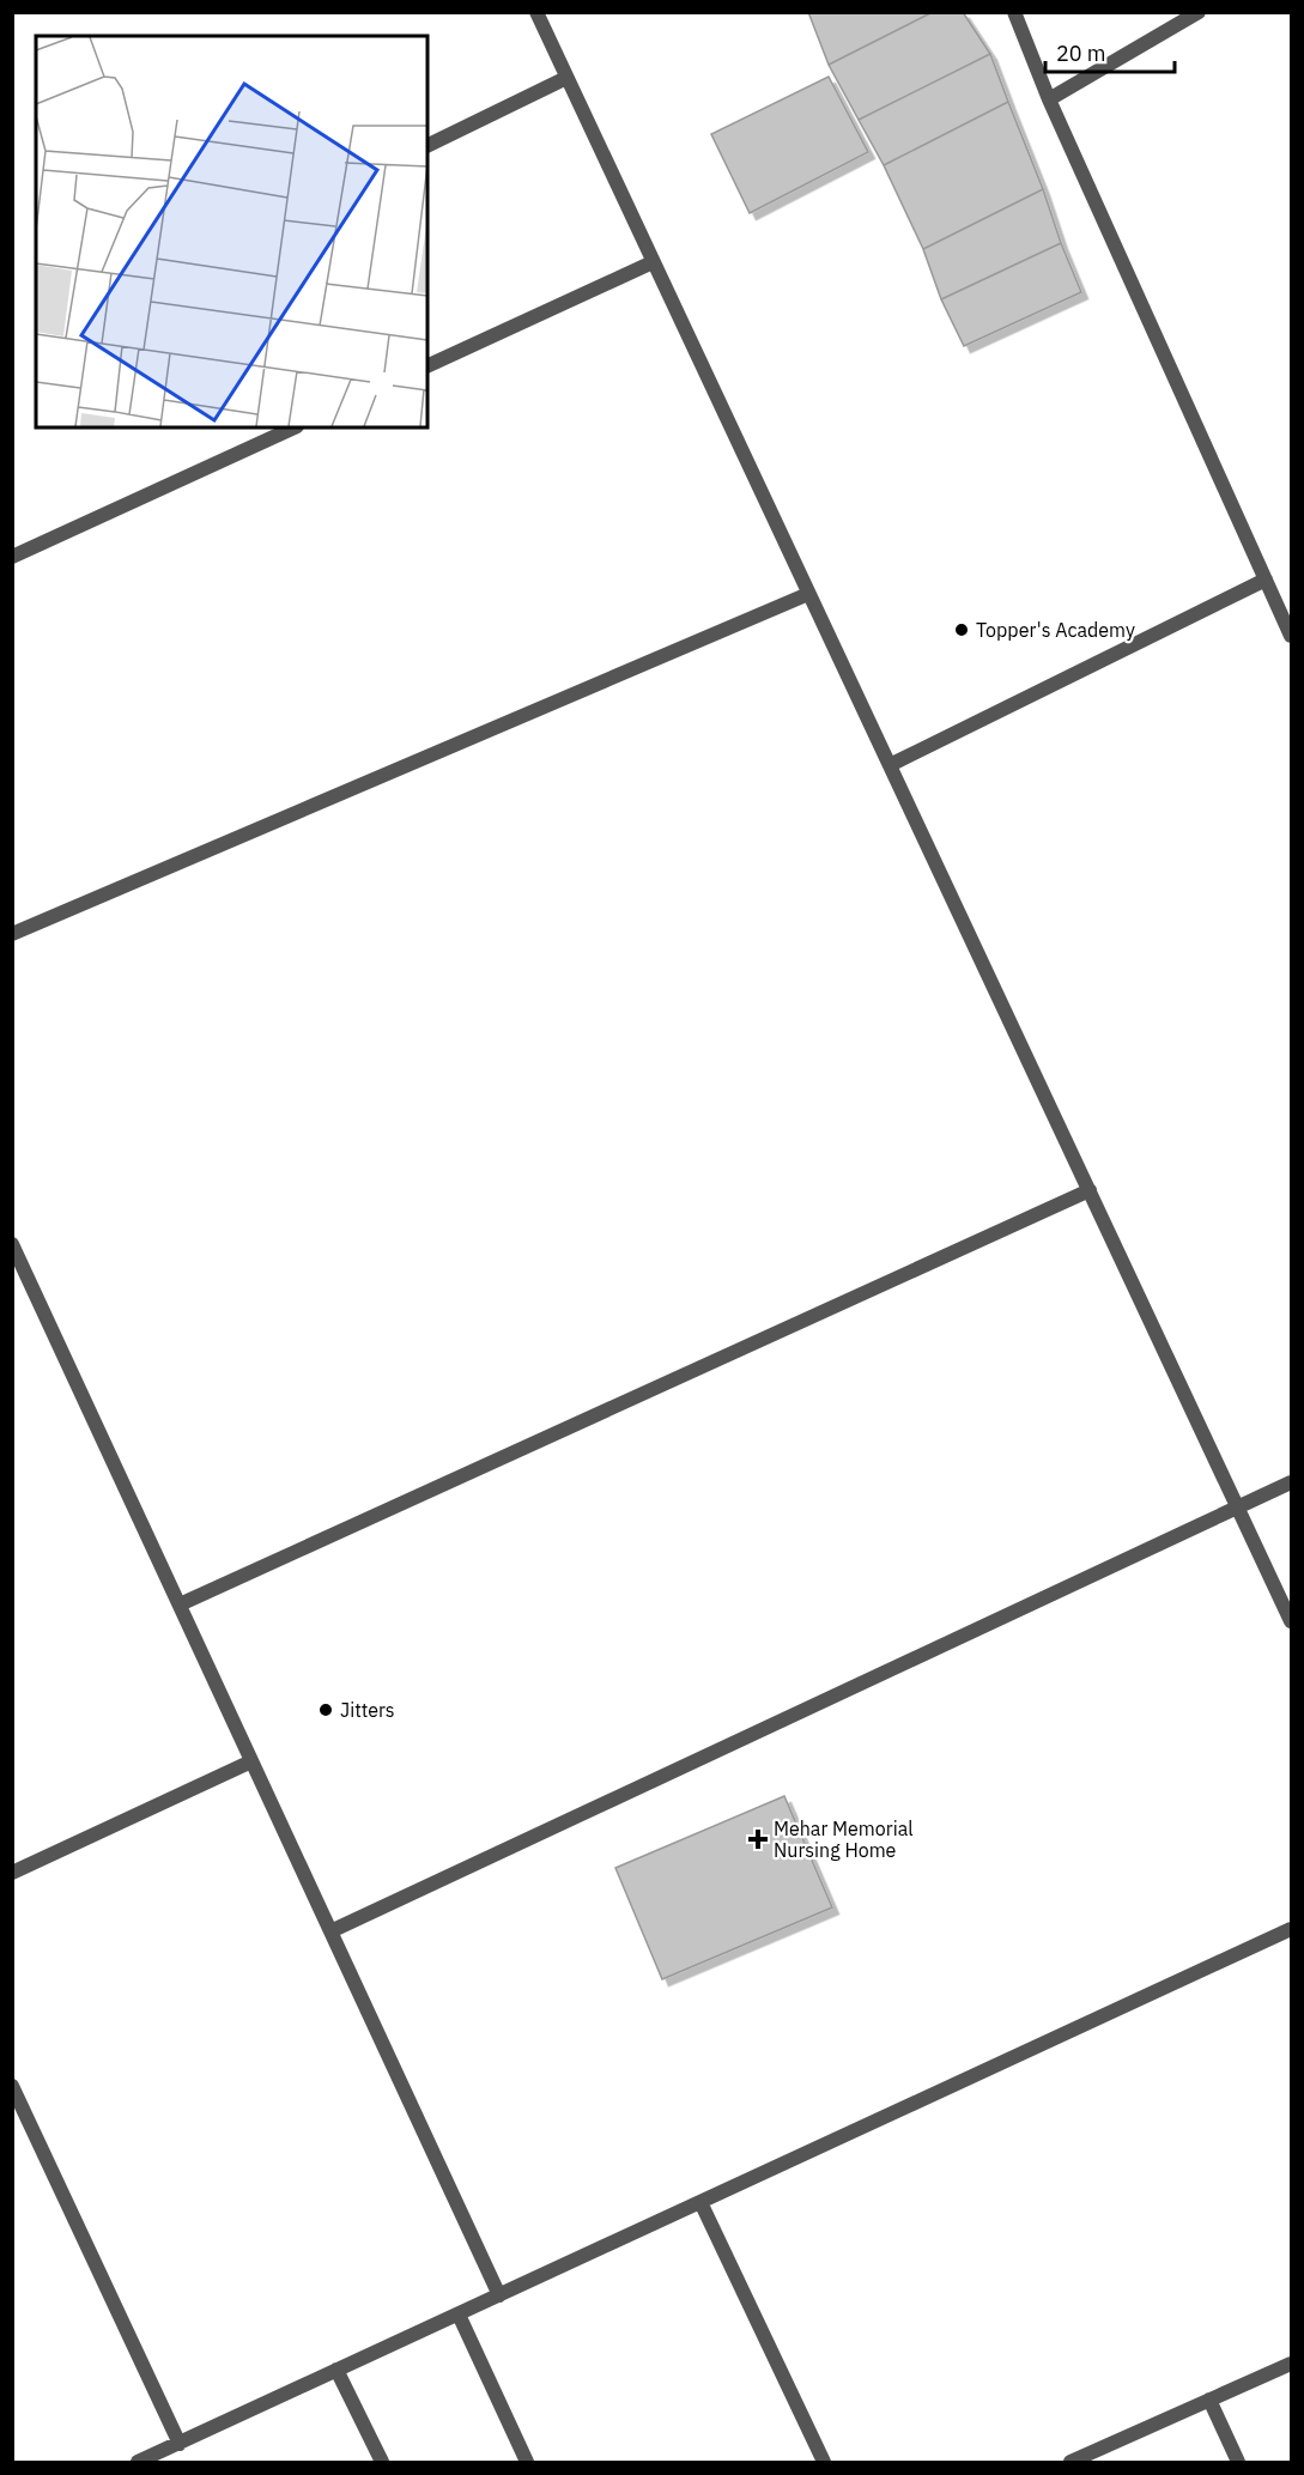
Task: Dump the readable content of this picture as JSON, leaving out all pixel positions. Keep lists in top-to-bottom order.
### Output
{
  "places": {
    "other": ["Topper's Academy", "Jitters"],
    "health": ["Mehar Memorial Nursing Home"]
  },
  "scale_bar": "20 m"
}
